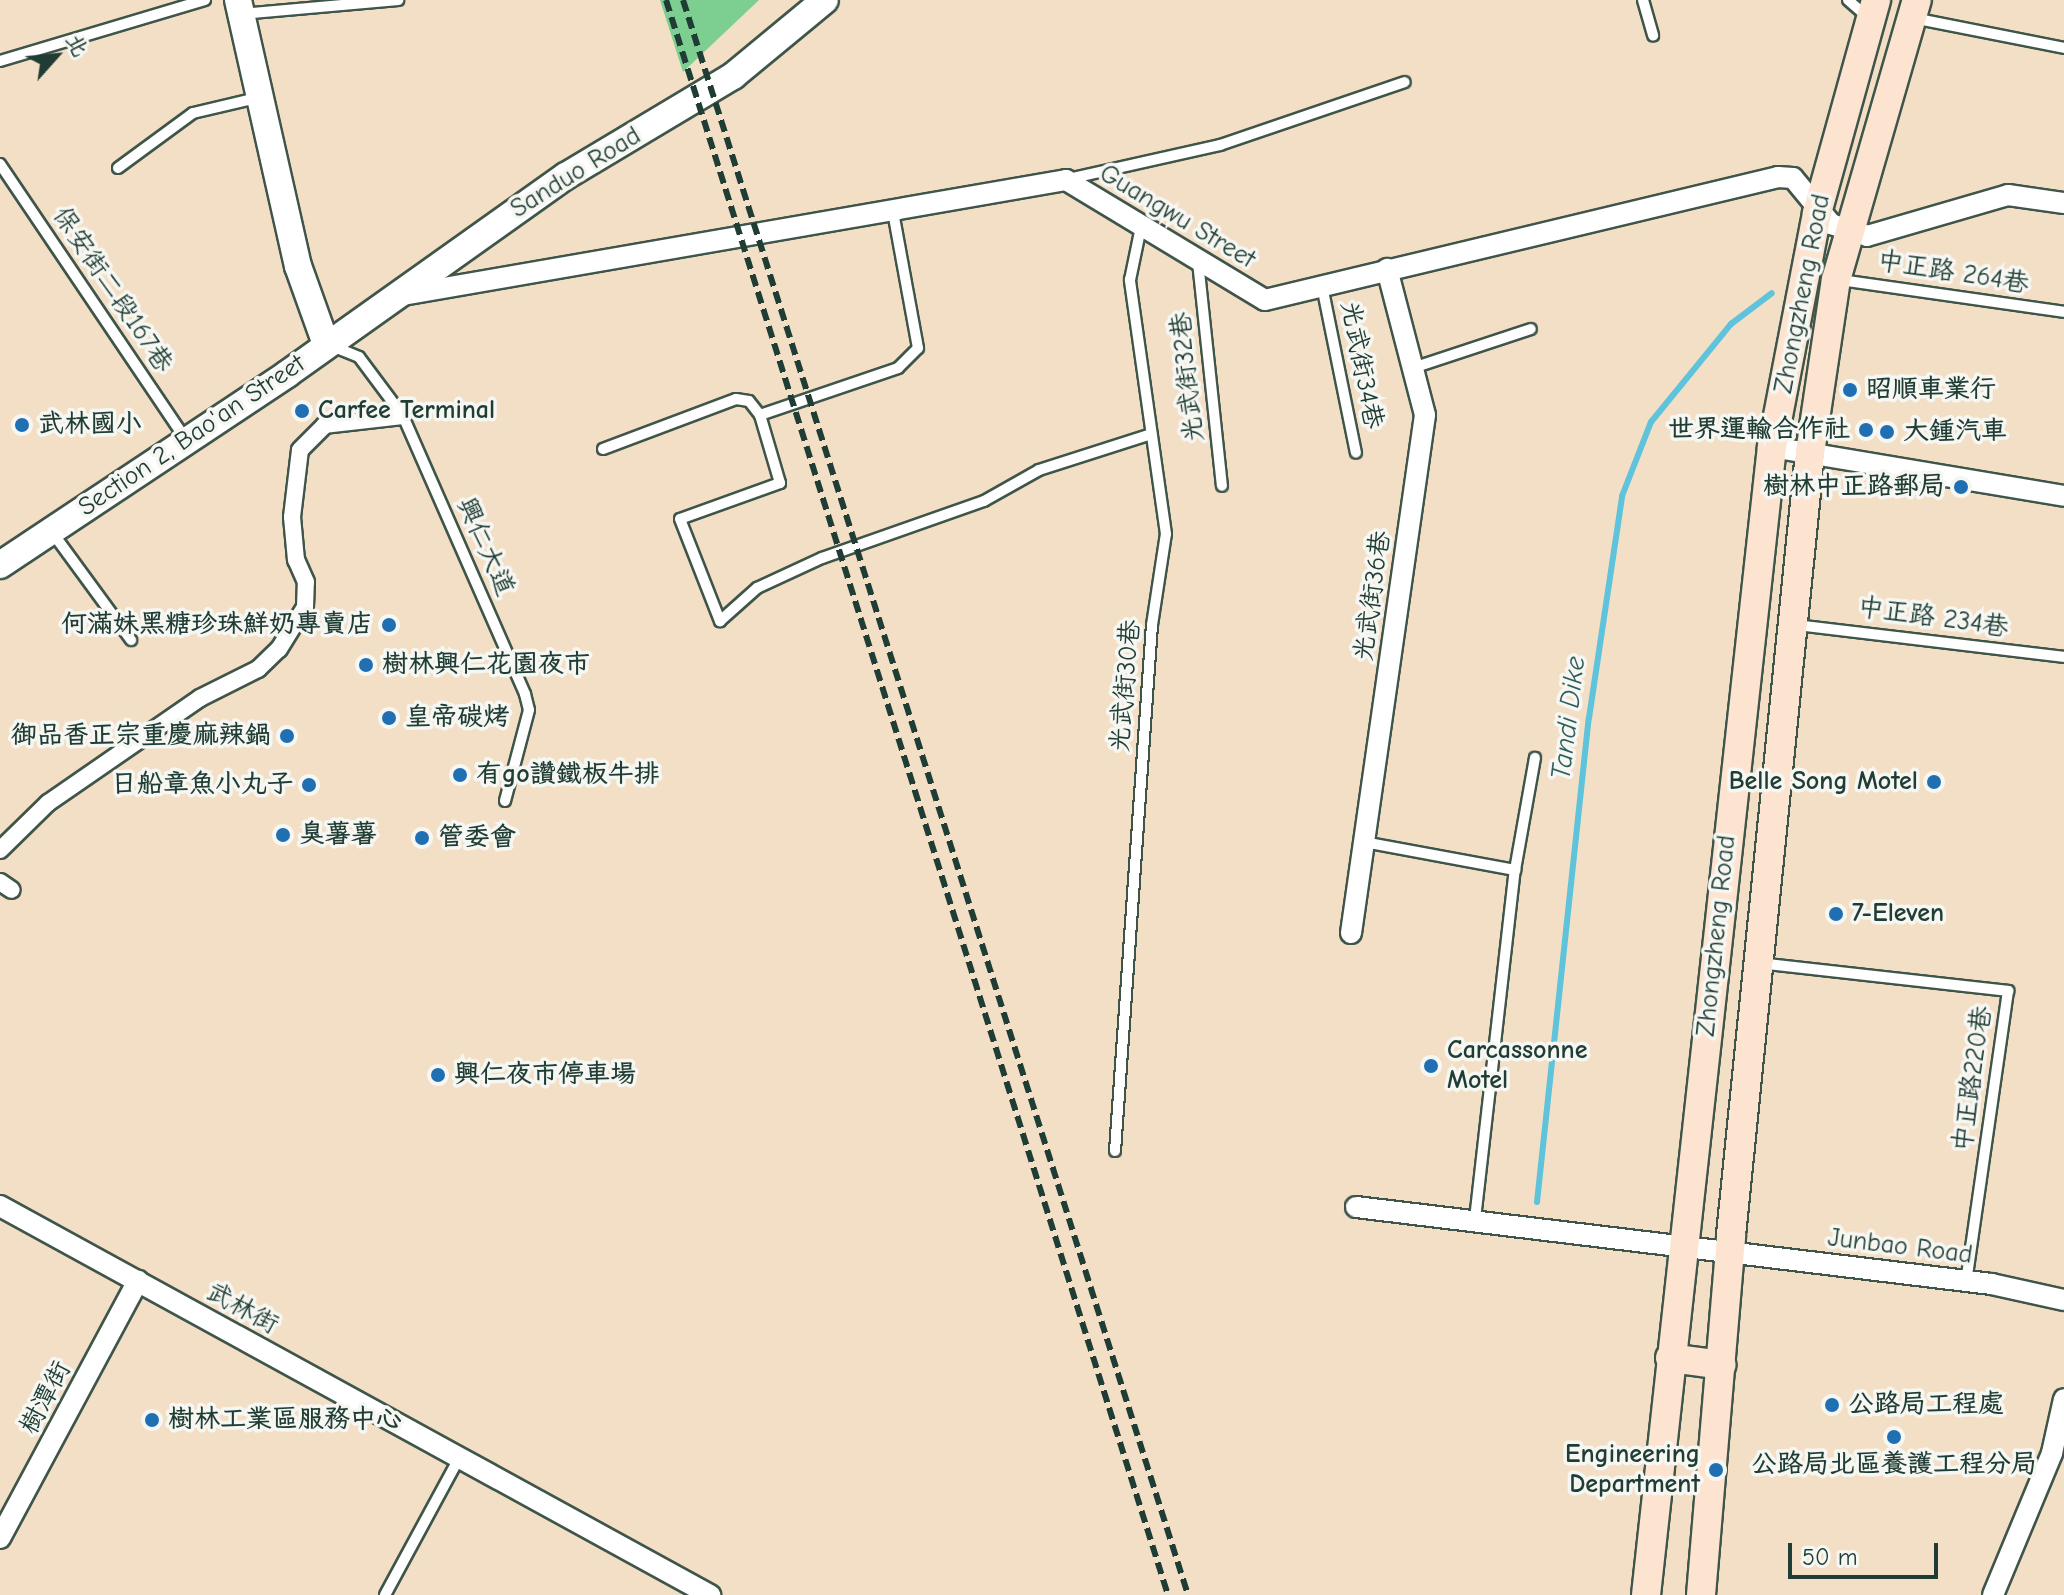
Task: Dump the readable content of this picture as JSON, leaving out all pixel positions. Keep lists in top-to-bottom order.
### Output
{
  "streets": {
    "main road": ["Zhongzheng Road"],
    "street": [
      "Sanduo Road",
      "Guangwu Street",
      "Section 2, Bao'an Street",
      "光武街36巷",
      "Junbao Road",
      "武林街",
      "樹潭街"
    ],
    "lane": [
      "中正路 264巷",
      "保安街二段167巷",
      "光武街34巷",
      "光武街32巷",
      "興仁大道",
      "中正路 234巷",
      "光武街30巷",
      "中正路220巷"
    ]
  },
  "crossings": [
    ["Sanduo Road", "Guangwu Street"],
    ["Sanduo Road", "Section 2, Bao'an Street"],
    ["Sanduo Road", "興仁大道"],
    ["Guangwu Street", "Zhongzheng Road"],
    ["Guangwu Street", "光武街34巷"],
    ["Guangwu Street", "光武街32巷"],
    ["Guangwu Street", "光武街36巷"],
    ["Guangwu Street", "光武街30巷"],
    ["中正路 264巷", "Zhongzheng Road"],
    ["保安街二段167巷", "Section 2, Bao'an Street"],
    ["Zhongzheng Road", "中正路 234巷"],
    ["Zhongzheng Road", "中正路220巷"],
    ["Zhongzheng Road", "Junbao Road"],
    ["Section 2, Bao'an Street", "興仁大道"],
    ["中正路220巷", "Junbao Road"],
    ["武林街", "樹潭街"]
  ],
  "water": ["Tandi Dike"],
  "places": [
    "昭順車業行",
    "Carfee Terminal",
    "武林國小",
    "世界運輸合作社",
    "大鍾汽車",
    "樹林中正路郵局",
    "何滿妹黑糖珍珠鮮奶專賣店",
    "樹林興仁花園夜市",
    "皇帝碳烤",
    "御品香正宗重慶麻辣鍋",
    "有go讚鐵板牛排",
    "Belle Song Motel",
    "日船章魚小丸子",
    "臭薯薯",
    "管委會",
    "7-Eleven",
    "Carcassonne Motel",
    "興仁夜市停車場",
    "公路局工程處",
    "樹林工業區服務中心",
    "公路局北區養護工程分局",
    "Engineering Department"
  ],
  "scale_bar": "50 m",
  "north": "top right"
}
